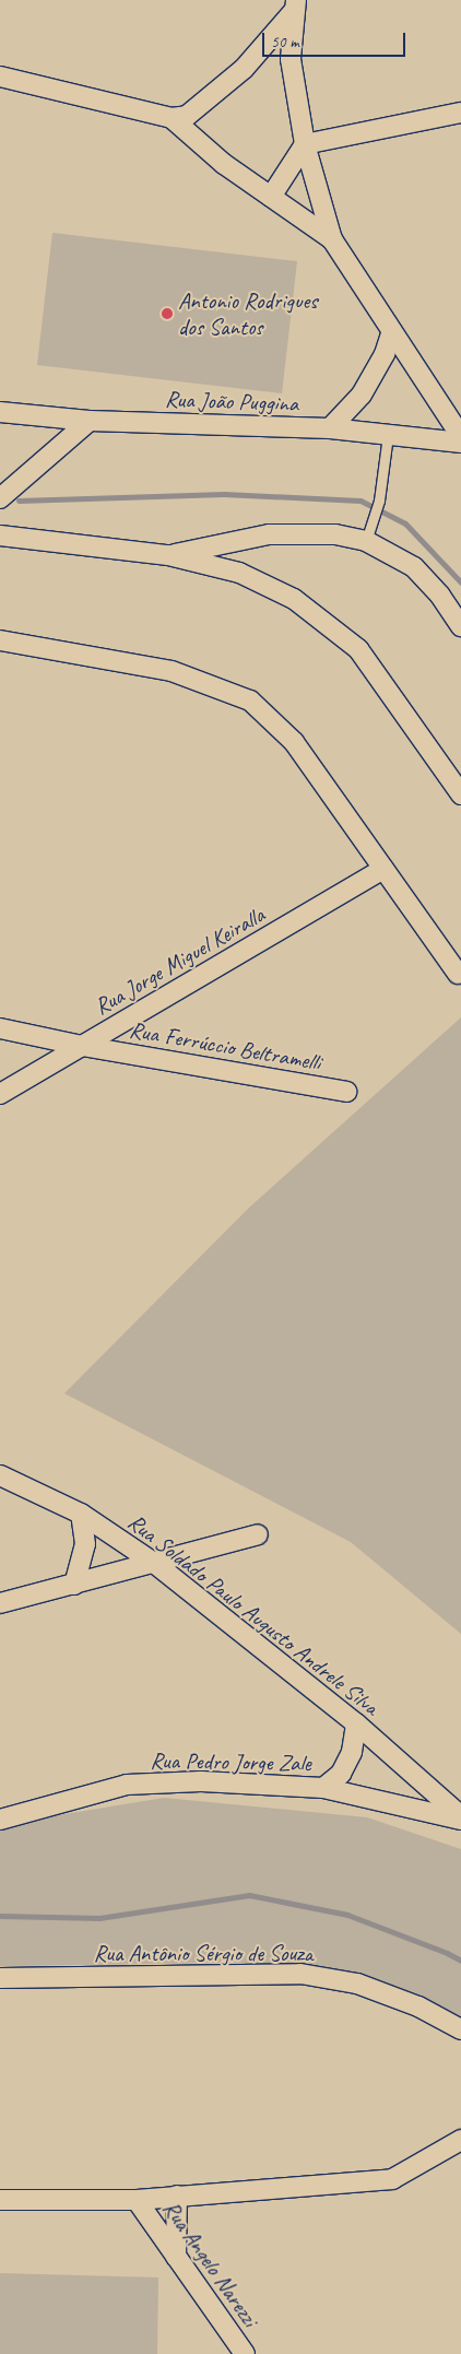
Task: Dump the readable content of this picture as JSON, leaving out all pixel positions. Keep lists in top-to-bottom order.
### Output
{
  "streets": {
    "street": [
      "Rua João Puggina",
      "Rua Jorge Miguel Keiralla",
      "Rua Ferrúccio Beltramelli",
      "Rua Soldado Paulo Augusto Andrele Silva",
      "Rua Pedro Jorge Zale",
      "Rua Antônio Sérgio de Souza",
      "Rua Angelo Narezzi"
    ]
  },
  "crossings": [
    ["Rua Jorge Miguel Keiralla", "Rua Ferrúccio Beltramelli"],
    ["Rua Soldado Paulo Augusto Andrele Silva", "Rua Pedro Jorge Zale"]
  ],
  "places": ["Antonio Rodrigues dos Santos"],
  "scale_bar": "50 m"
}
